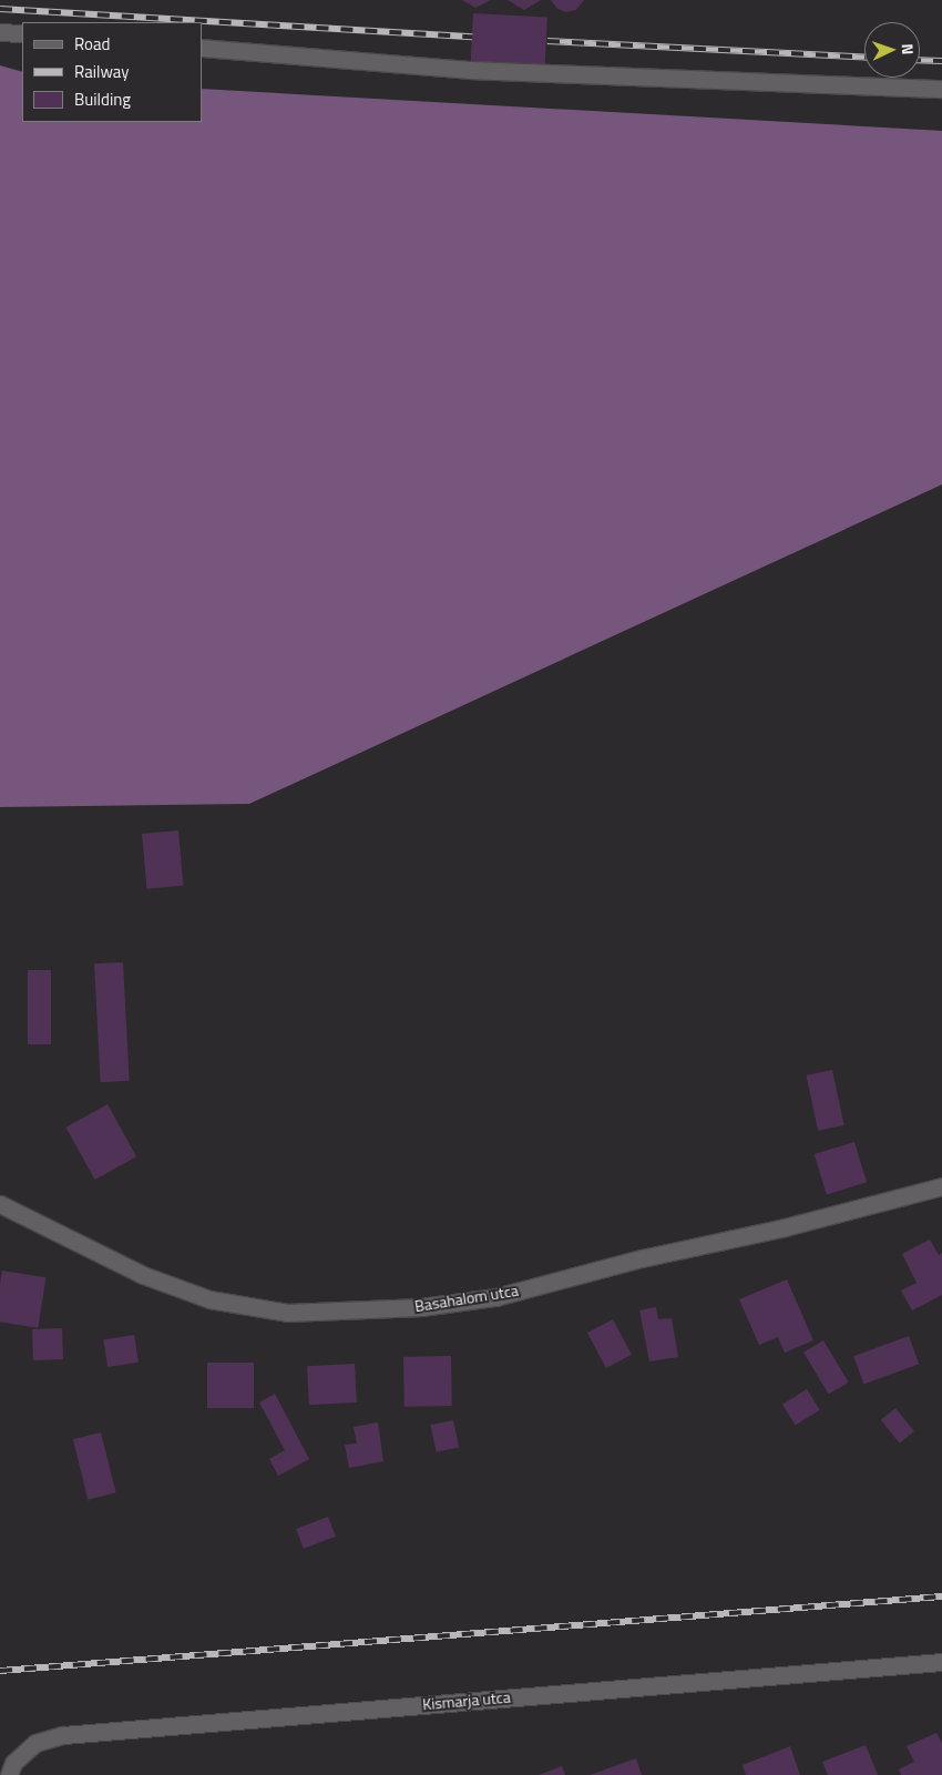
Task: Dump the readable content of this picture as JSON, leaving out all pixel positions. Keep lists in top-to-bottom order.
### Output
{
  "streets": {
    "street": ["Basahalom utca", "Kismarja utca"]
  },
  "legend": ["Road", "Railway", "Building"],
  "north": "right"
}
